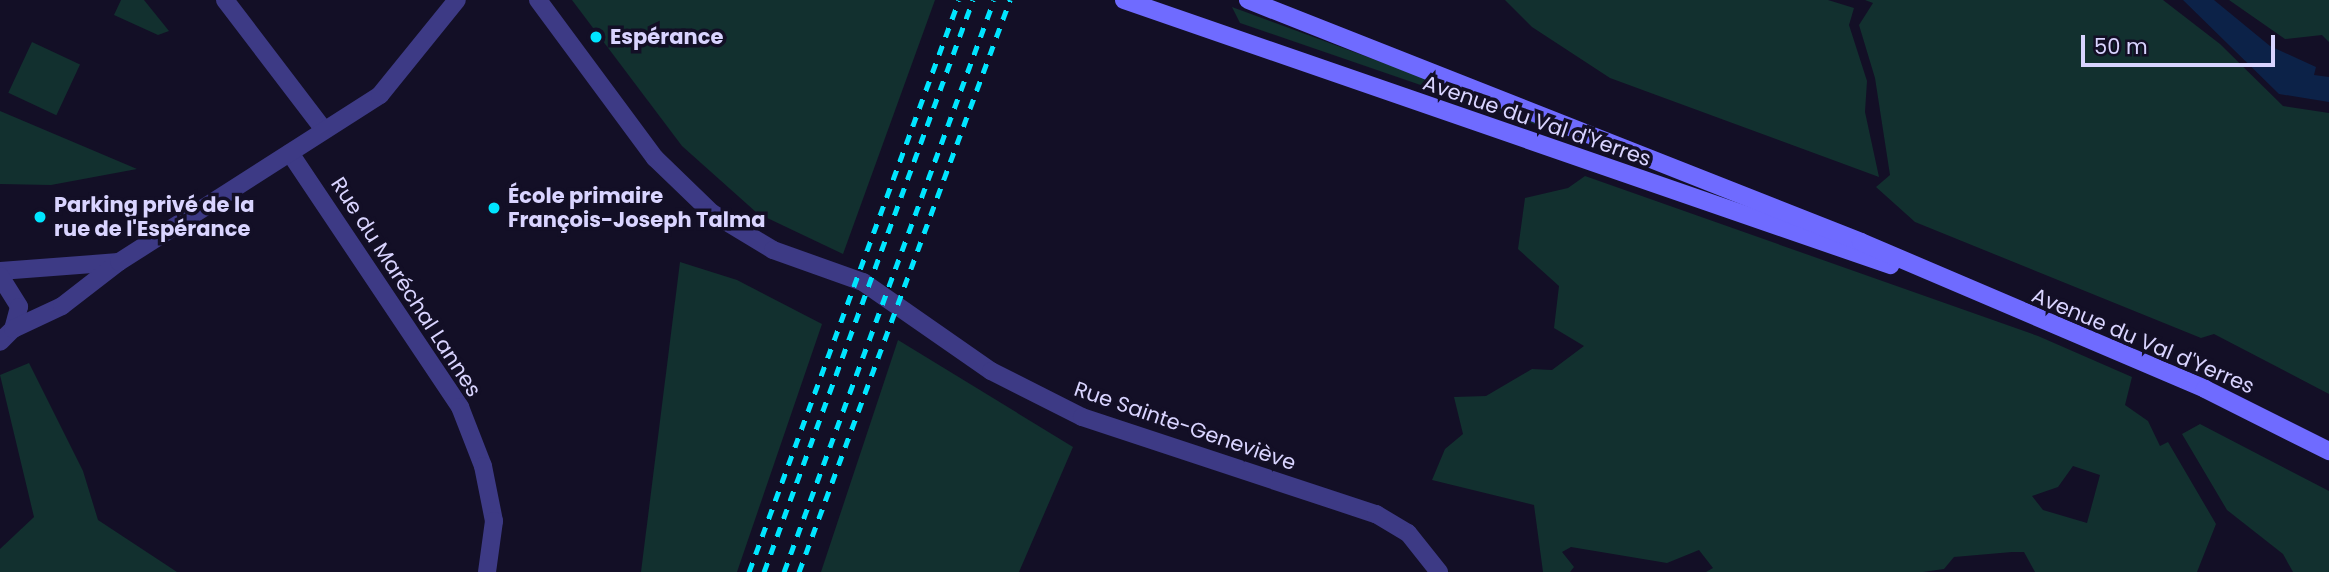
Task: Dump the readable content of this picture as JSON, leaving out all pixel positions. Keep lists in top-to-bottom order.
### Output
{
  "streets": {
    "main road": ["Avenue du Val d'Yerres"],
    "street": ["Rue du Maréchal Lannes", "Rue Sainte-Geneviève"]
  },
  "places": ["Espérance", "École primaire François-Joseph Talma", "Parking privé de la rue de l'Espérance"],
  "scale_bar": "50 m"
}
